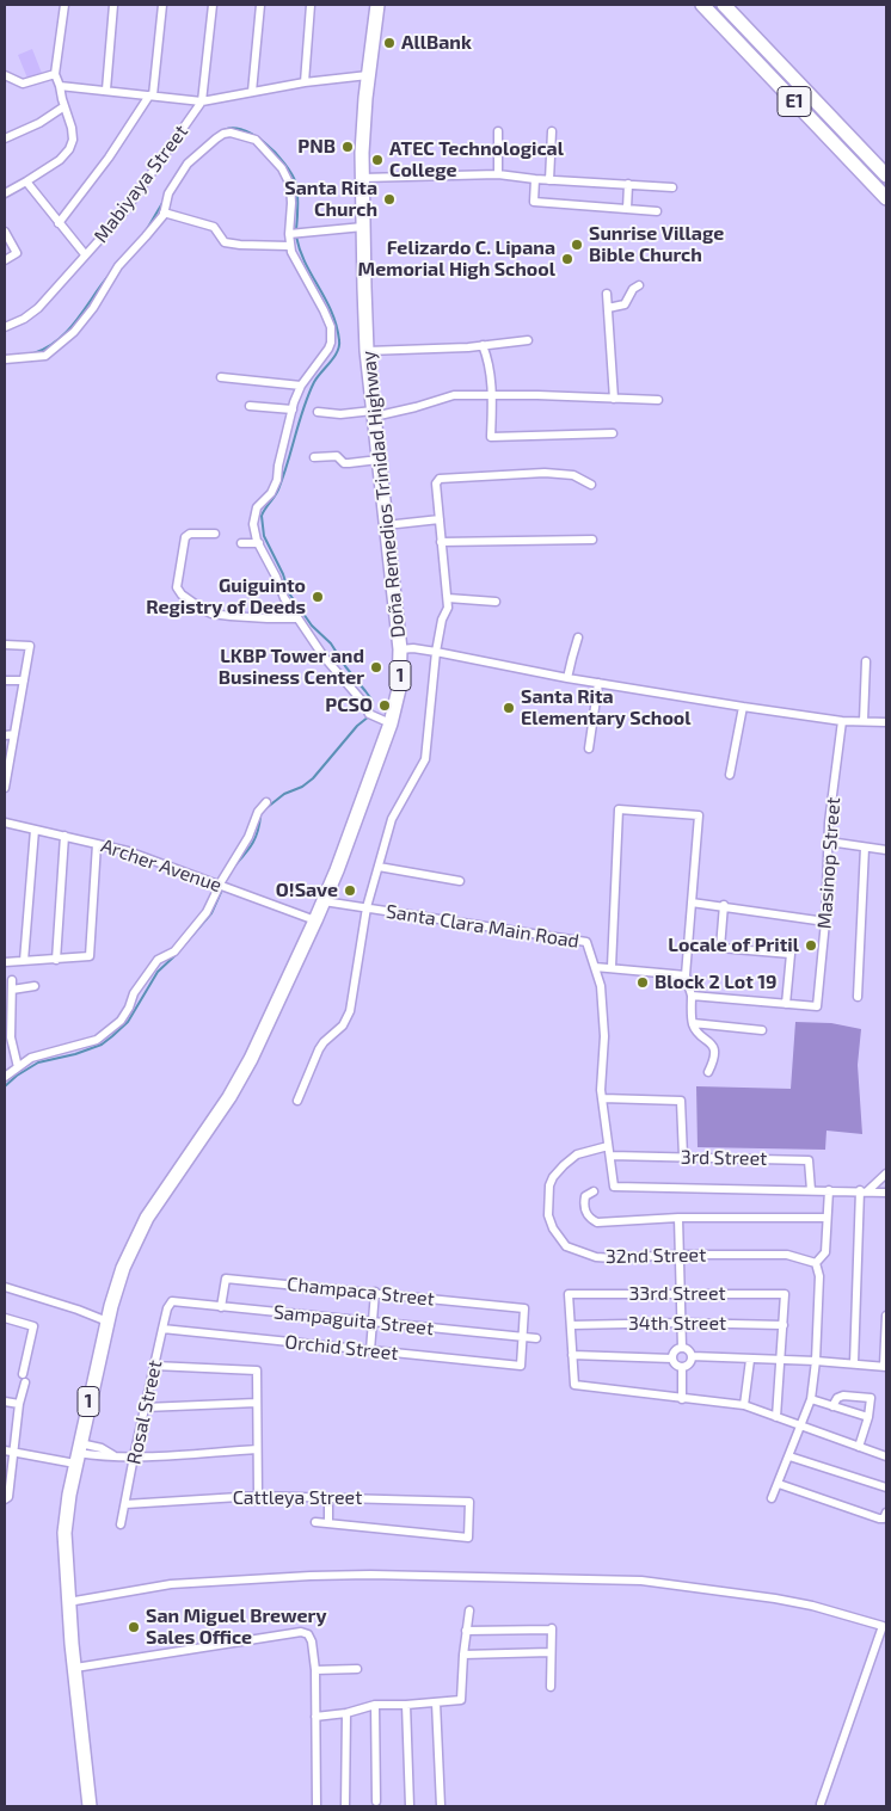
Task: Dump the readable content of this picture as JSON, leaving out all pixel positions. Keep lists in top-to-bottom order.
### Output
{
  "streets": {
    "highway": ["E1", "Doña Remedios Trinidad Highway", "1"],
    "street": [
      "Mabiyaya Street",
      "Masinop Street",
      "Archer Avenue",
      "Santa Clara Main Road",
      "3rd Street",
      "32nd Street",
      "Champaca Street",
      "33rd Street",
      "Sampaguita Street",
      "34th Street",
      "Orchid Street",
      "Rosal Street",
      "Cattleya Street"
    ]
  },
  "crossings": [
    ["Doña Remedios Trinidad Highway", "Archer Avenue"],
    ["Doña Remedios Trinidad Highway", "Santa Clara Main Road"],
    ["Santa Clara Main Road", "3rd Street"],
    ["Santa Clara Main Road", "32nd Street"],
    ["Champaca Street", "Sampaguita Street"],
    ["Champaca Street", "Orchid Street"],
    ["33rd Street", "34th Street"],
    ["Sampaguita Street", "Orchid Street"],
    ["Sampaguita Street", "Rosal Street"],
    ["Orchid Street", "Rosal Street"],
    ["Rosal Street", "Cattleya Street"]
  ],
  "places": [
    "AllBank",
    "PNB",
    "ATEC Technological College",
    "Santa Rita Church",
    "Sunrise Village Bible Church",
    "Felizardo C. Lipana Memorial High School",
    "Guiguinto Registry of Deeds",
    "LKBP Tower and Business Center",
    "PCSO",
    "Santa Rita Elementary School",
    "O!Save",
    "Locale of Pritil",
    "Block 2 Lot 19",
    "San Miguel Brewery Sales Office"
  ]
}
